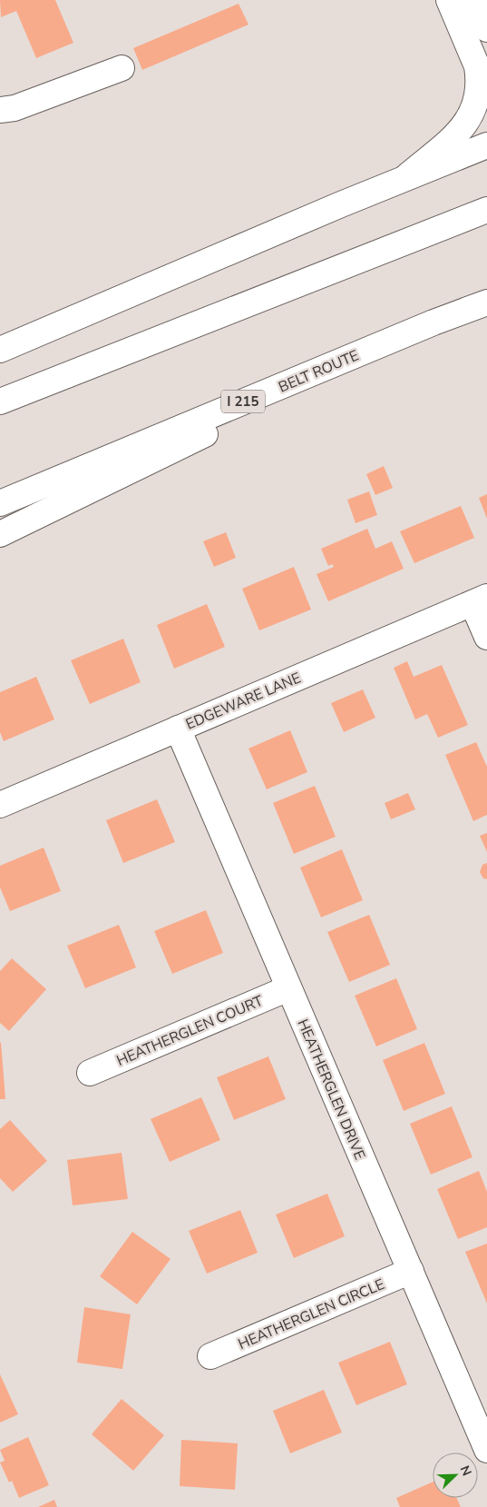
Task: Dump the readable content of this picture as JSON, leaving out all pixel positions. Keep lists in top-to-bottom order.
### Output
{
  "streets": {
    "main road": [
      "BELT ROUTE",
      "I 215",
      "EDGEWARE LANE",
      "HEATHERGLEN COURT",
      "HEATHERGLEN DRIVE",
      "HEATHERGLEN CIRCLE"
    ]
  },
  "crossings": [
    ["EDGEWARE LANE", "HEATHERGLEN DRIVE"],
    ["HEATHERGLEN COURT", "HEATHERGLEN DRIVE"],
    ["HEATHERGLEN DRIVE", "HEATHERGLEN CIRCLE"]
  ],
  "north": "top right"
}
